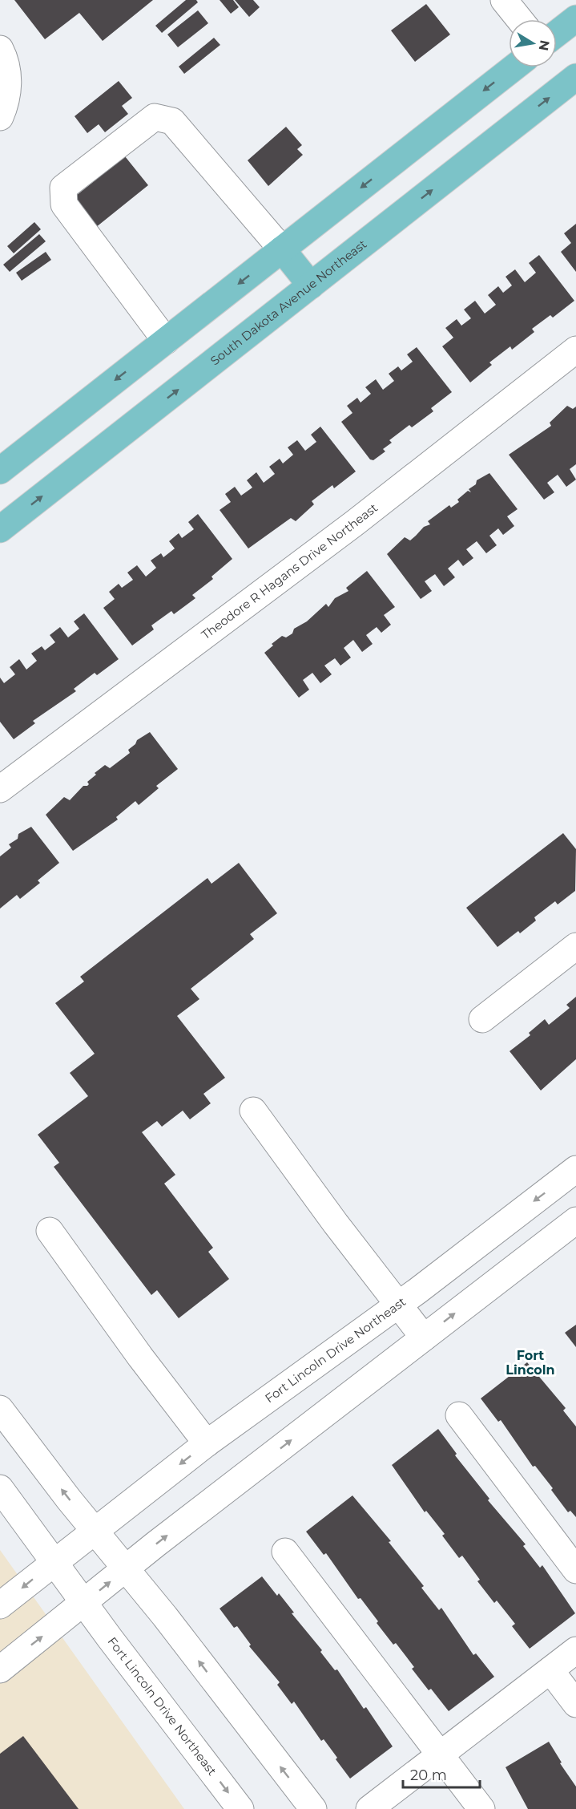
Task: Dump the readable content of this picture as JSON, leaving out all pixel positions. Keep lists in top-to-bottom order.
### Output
{
  "streets": {
    "main road": ["South Dakota Avenue Northeast"],
    "street": ["Theodore R Hagans Drive Northeast", "Fort Lincoln Drive Northeast"]
  },
  "districts": ["Fort Lincoln"],
  "scale_bar": "20 m",
  "north": "right"
}
